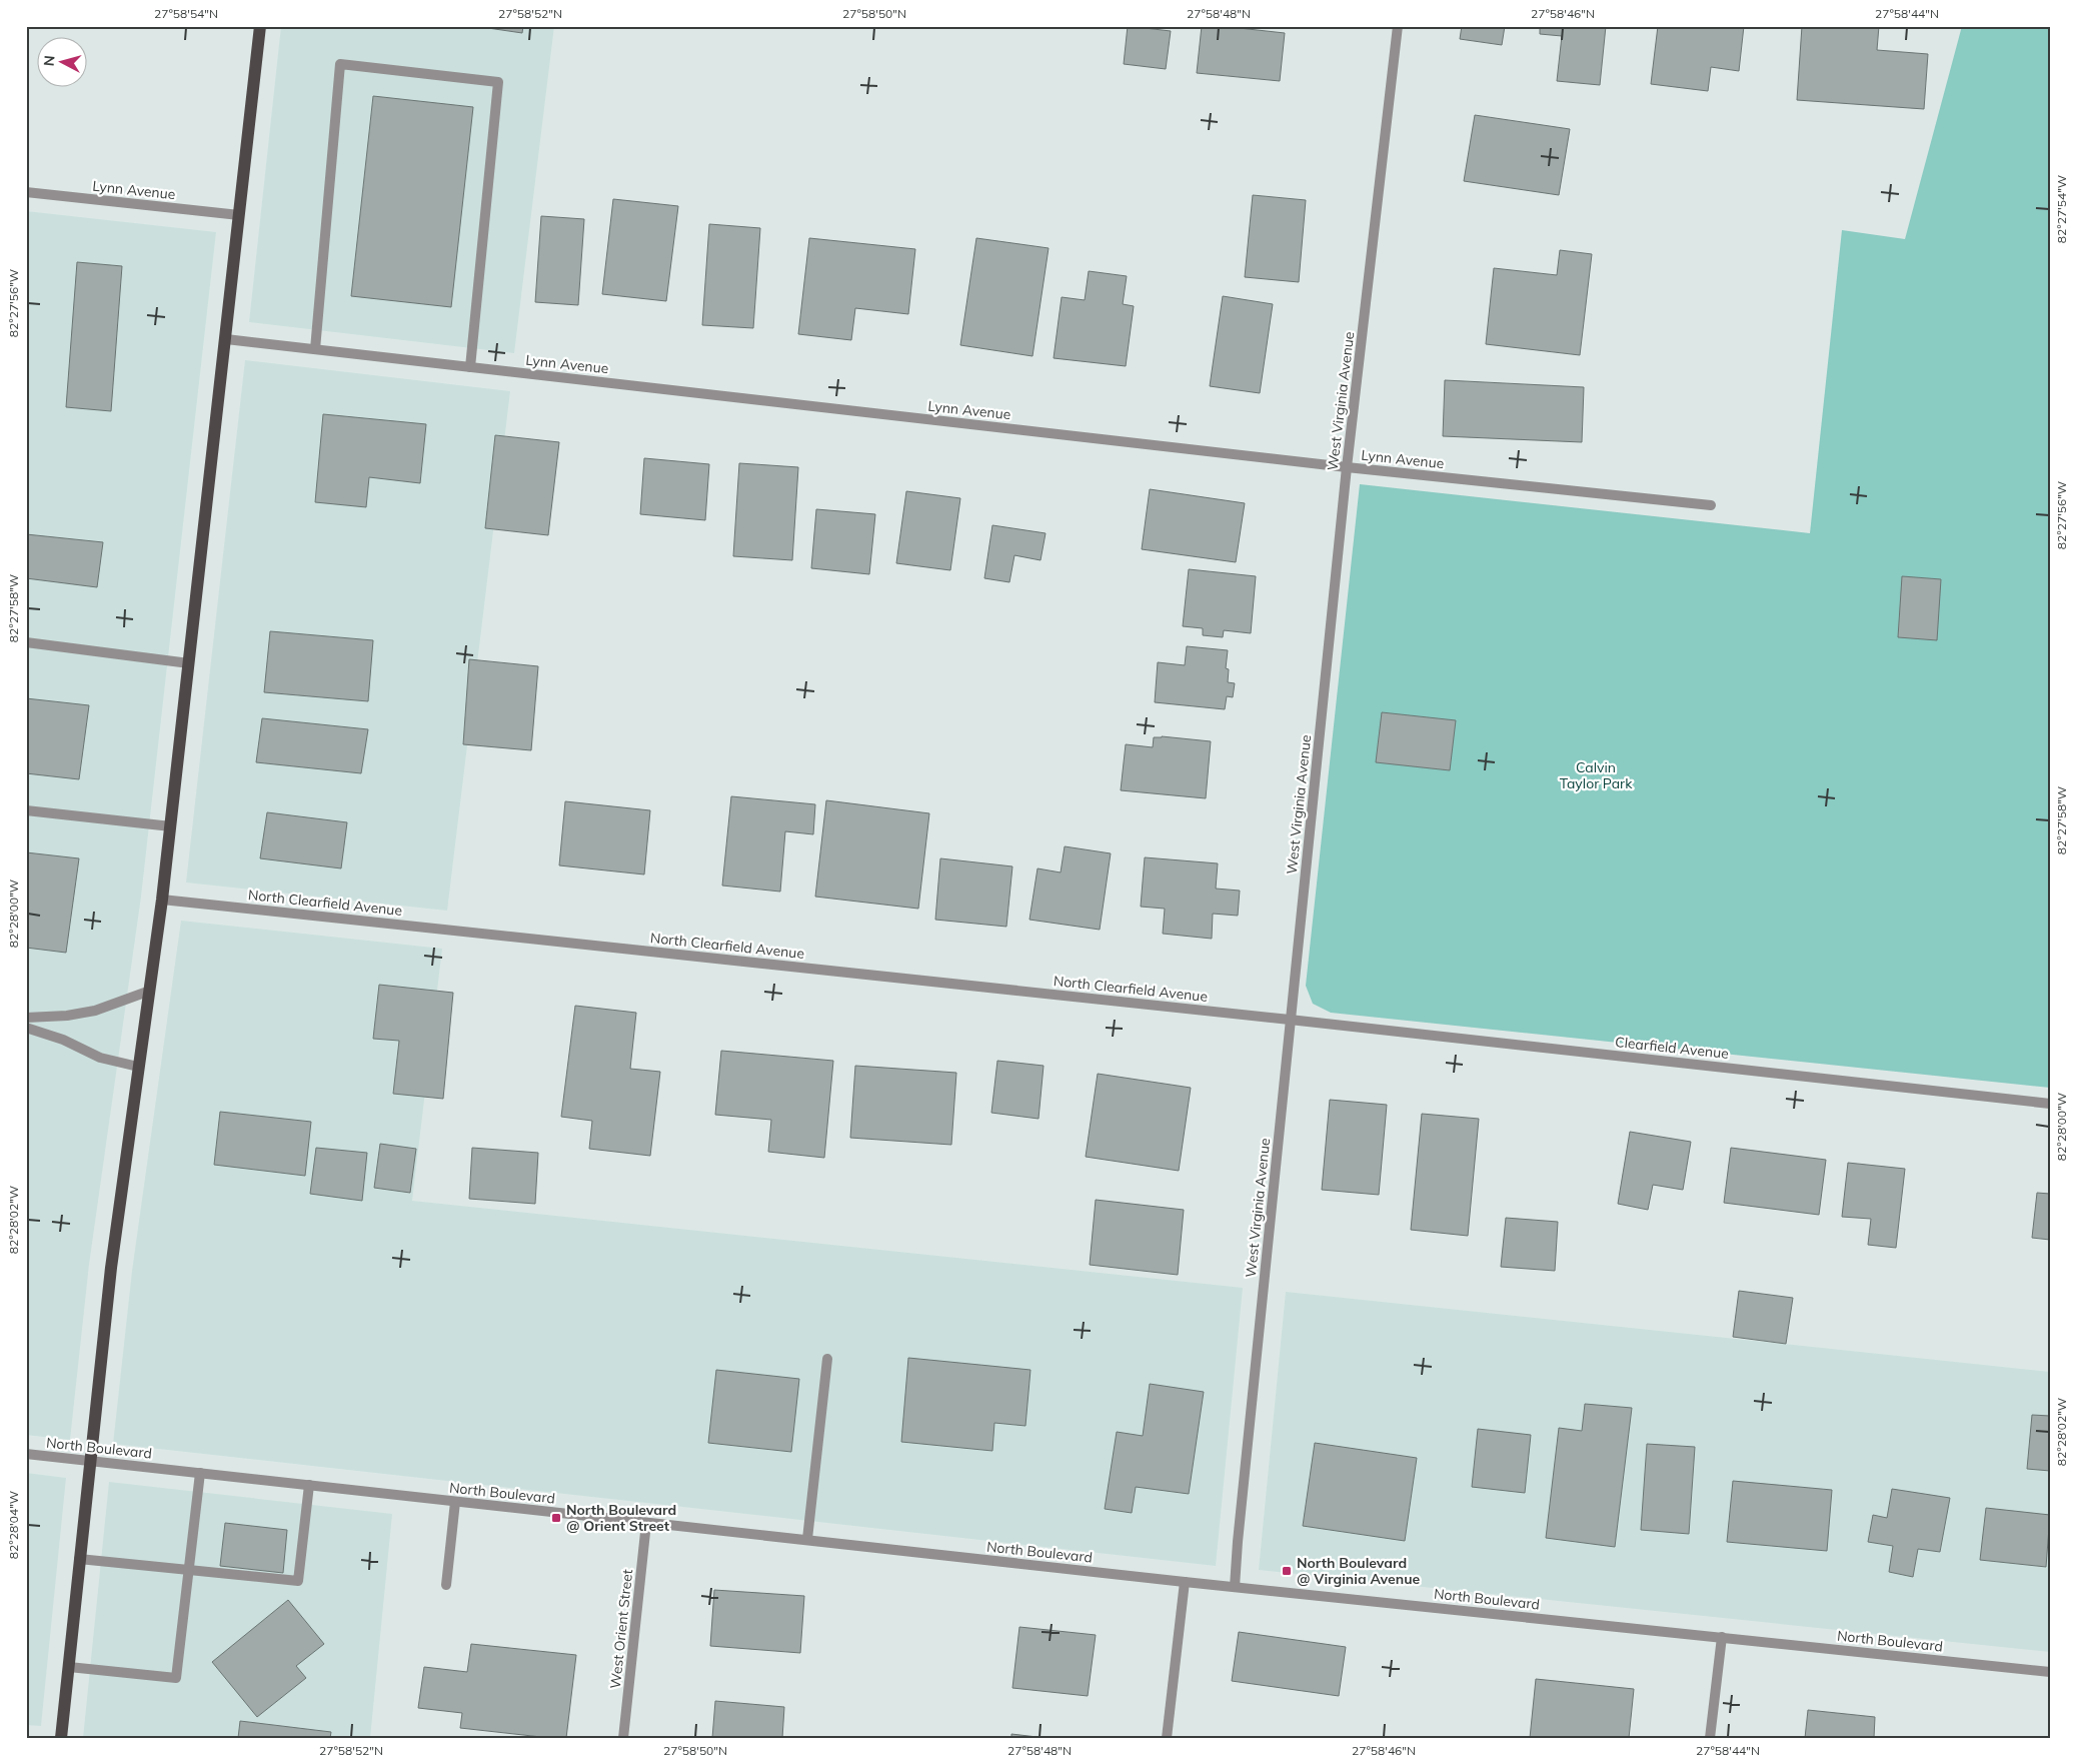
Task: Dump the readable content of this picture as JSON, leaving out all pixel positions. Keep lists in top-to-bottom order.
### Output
{
  "streets": {
    "street": [
      "Lynn Avenue",
      "West Virginia Avenue",
      "North Clearfield Avenue",
      "Clearfield Avenue",
      "North Boulevard",
      "West Orient Street"
    ]
  },
  "crossings": [
    ["Lynn Avenue", "West Virginia Avenue"],
    ["West Virginia Avenue", "North Clearfield Avenue"],
    ["West Virginia Avenue", "Clearfield Avenue"],
    ["West Virginia Avenue", "North Boulevard"],
    ["North Clearfield Avenue", "Clearfield Avenue"],
    ["North Boulevard", "West Orient Street"]
  ],
  "parks": ["Calvin Taylor Park"],
  "places": {
    "transit": ["North Boulevard @ Orient Street", "North Boulevard @ Virginia Avenue"]
  },
  "north": "left",
  "coordinates": [
    "27°58'54\"N",
    "27°58'52\"N",
    "27°58'50\"N",
    "27°58'48\"N",
    "27°58'46\"N",
    "27°58'44\"N",
    "82°27'54\"W",
    "82°27'56\"W",
    "82°27'58\"W",
    "82°28'00\"W",
    "82°28'02\"W",
    "82°28'04\"W"
  ]
}
